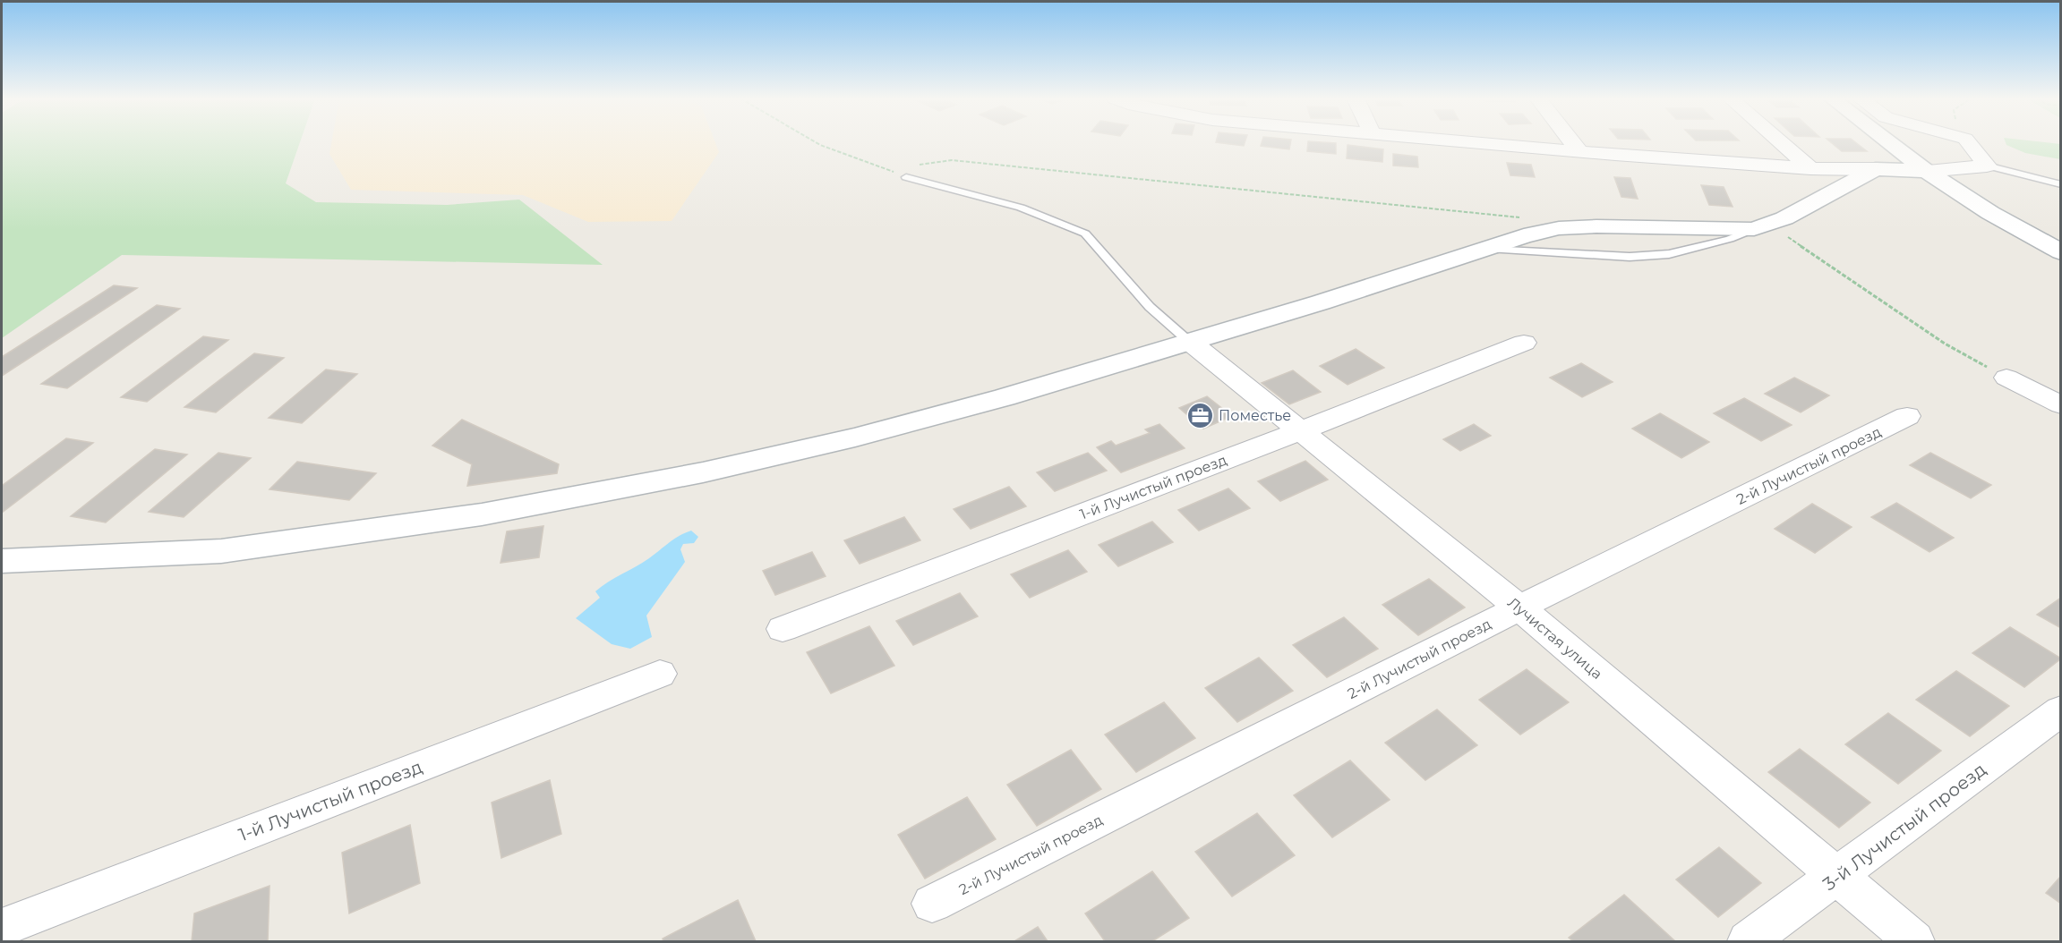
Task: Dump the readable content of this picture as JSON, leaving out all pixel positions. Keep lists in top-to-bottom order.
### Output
{
  "streets": {
    "street": [
      "2-й Лучистый проезд",
      "1-й Лучистый проезд",
      "Лучистая улица",
      "3-й Лучистый проезд"
    ]
  },
  "crossings": [
    ["2-й Лучистый проезд", "Лучистая улица"],
    ["1-й Лучистый проезд", "Лучистая улица"],
    ["Лучистая улица", "3-й Лучистый проезд"]
  ],
  "places": {
    "office": ["Поместье"]
  }
}
